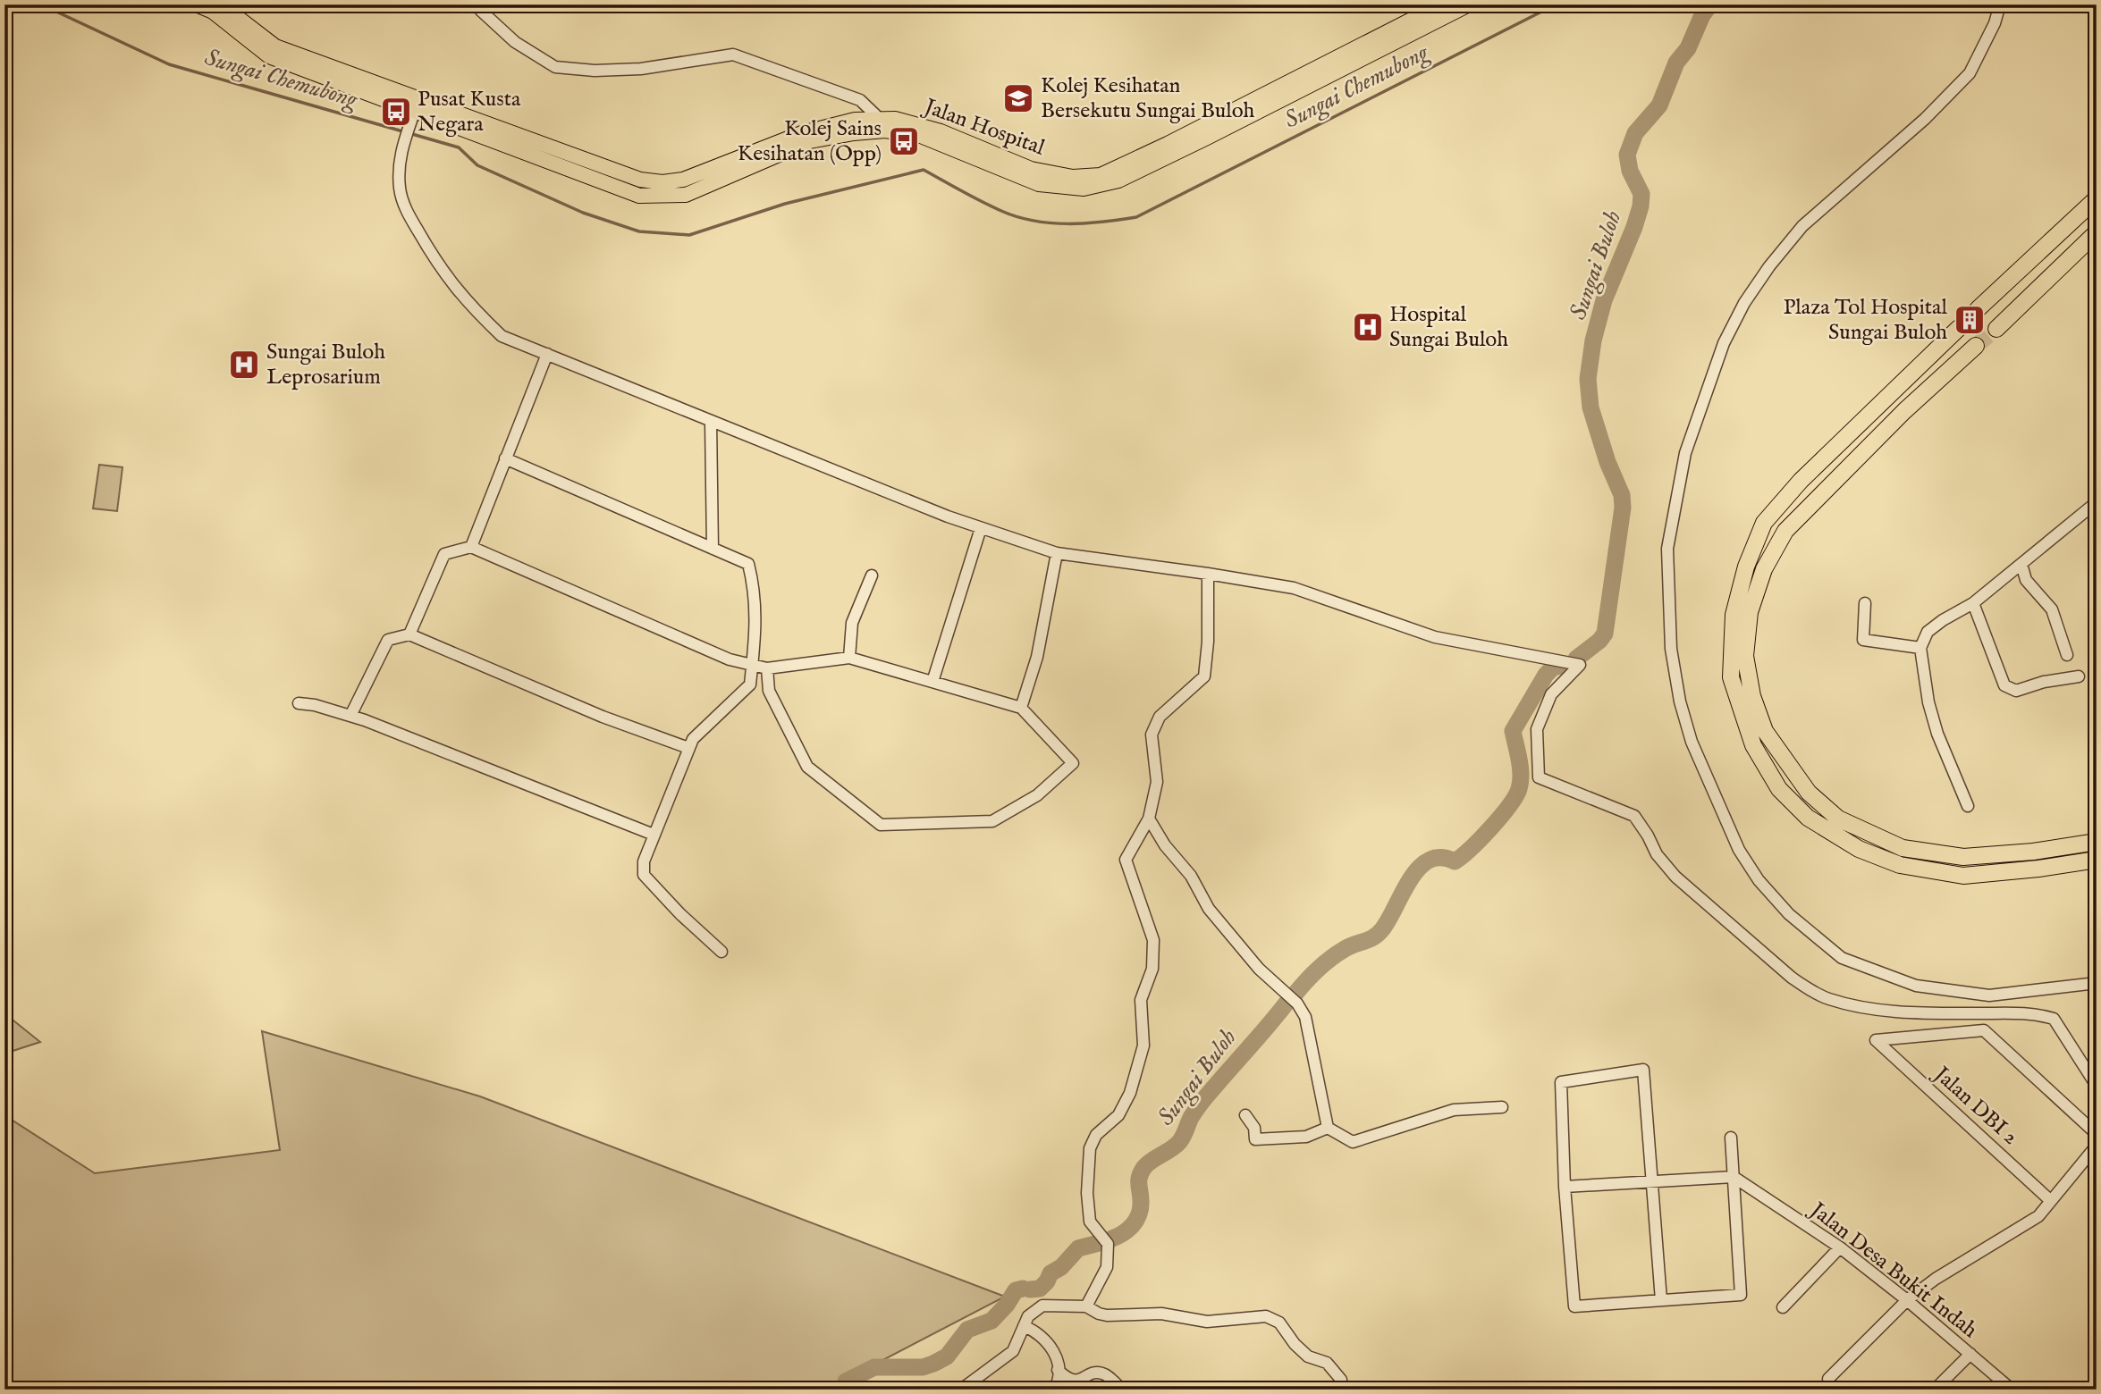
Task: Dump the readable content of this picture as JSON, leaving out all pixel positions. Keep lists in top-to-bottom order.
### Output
{
  "streets": {
    "main road": ["Jalan Hospital"],
    "street": ["Jalan DBI 2", "Jalan Desa Bukit Indah"]
  },
  "water": ["Sungai Chemubong", "Sungai Buloh"],
  "places": {
    "school or university": ["Kolej Kesihatan Bersekutu Sungai Buloh"],
    "bus stop": ["Pusat Kusta Negara", "Kolej Sains Kesihatan (Opp)"],
    "building": ["Plaza Tol Hospital Sungai Buloh"],
    "hospital": ["Hospital Sungai Buloh", "Sungai Buloh Leprosarium"]
  }
}
